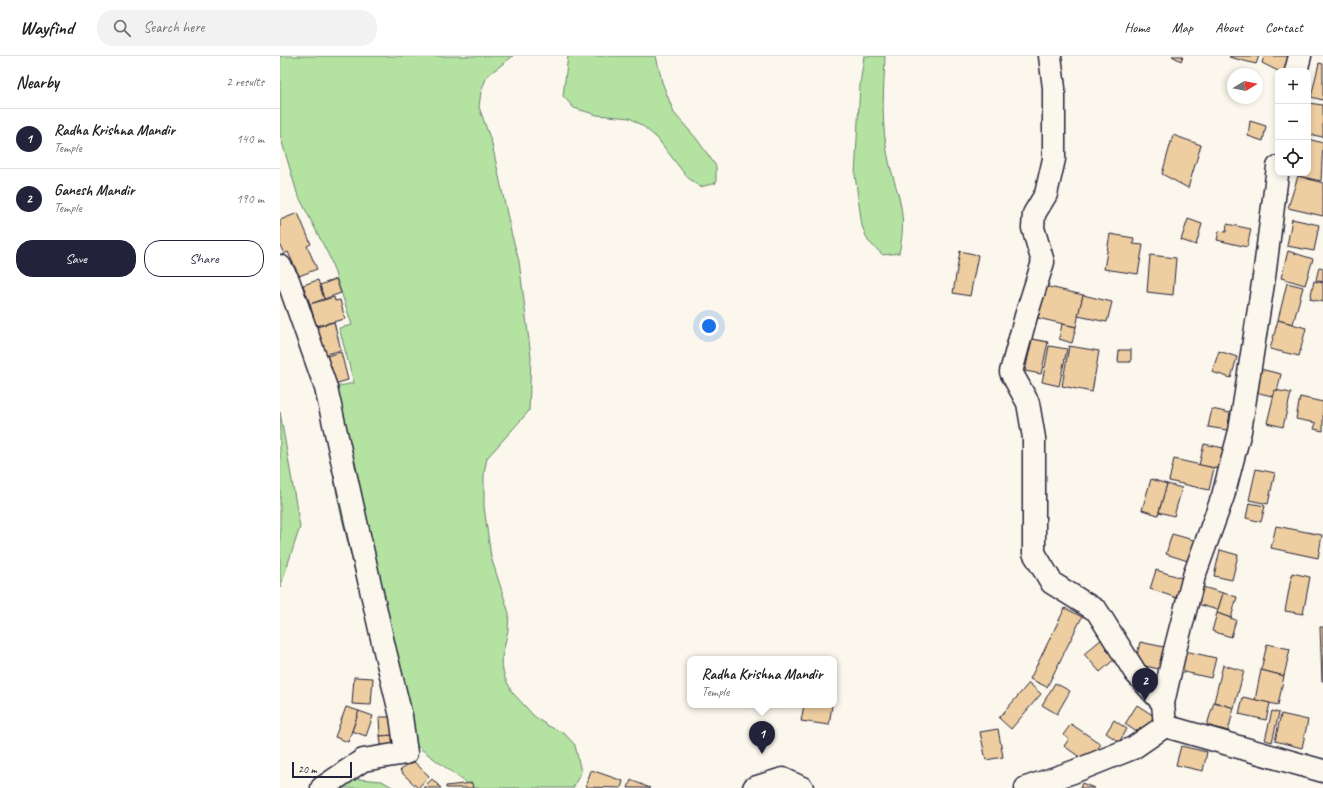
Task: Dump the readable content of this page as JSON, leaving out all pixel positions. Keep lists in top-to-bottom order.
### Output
{
  "scale_bar": "20 m",
  "north": "right",
  "page": {
    "header": "Wayfind",
    "search": "Search here",
    "nav": [
      "Home",
      "Map",
      "About",
      "Contact"
    ],
    "heading": ["Nearby", "2 results"],
    "map_buttons": ["+", "−"],
    "list": [
      {
        "mark": "1",
        "name": "Radha Krishna Mandir",
        "note": "Temple",
        "value": "140 m"
      },
      {
        "mark": "2",
        "name": "Ganesh Mandir",
        "note": "Temple",
        "value": "190 m"
      }
    ],
    "buttons": ["Save", "Share"],
    "popup": ["Radha Krishna Mandir", "Temple"],
    "pins": ["2", "1"],
    "scale": "20 m"
  }
}
